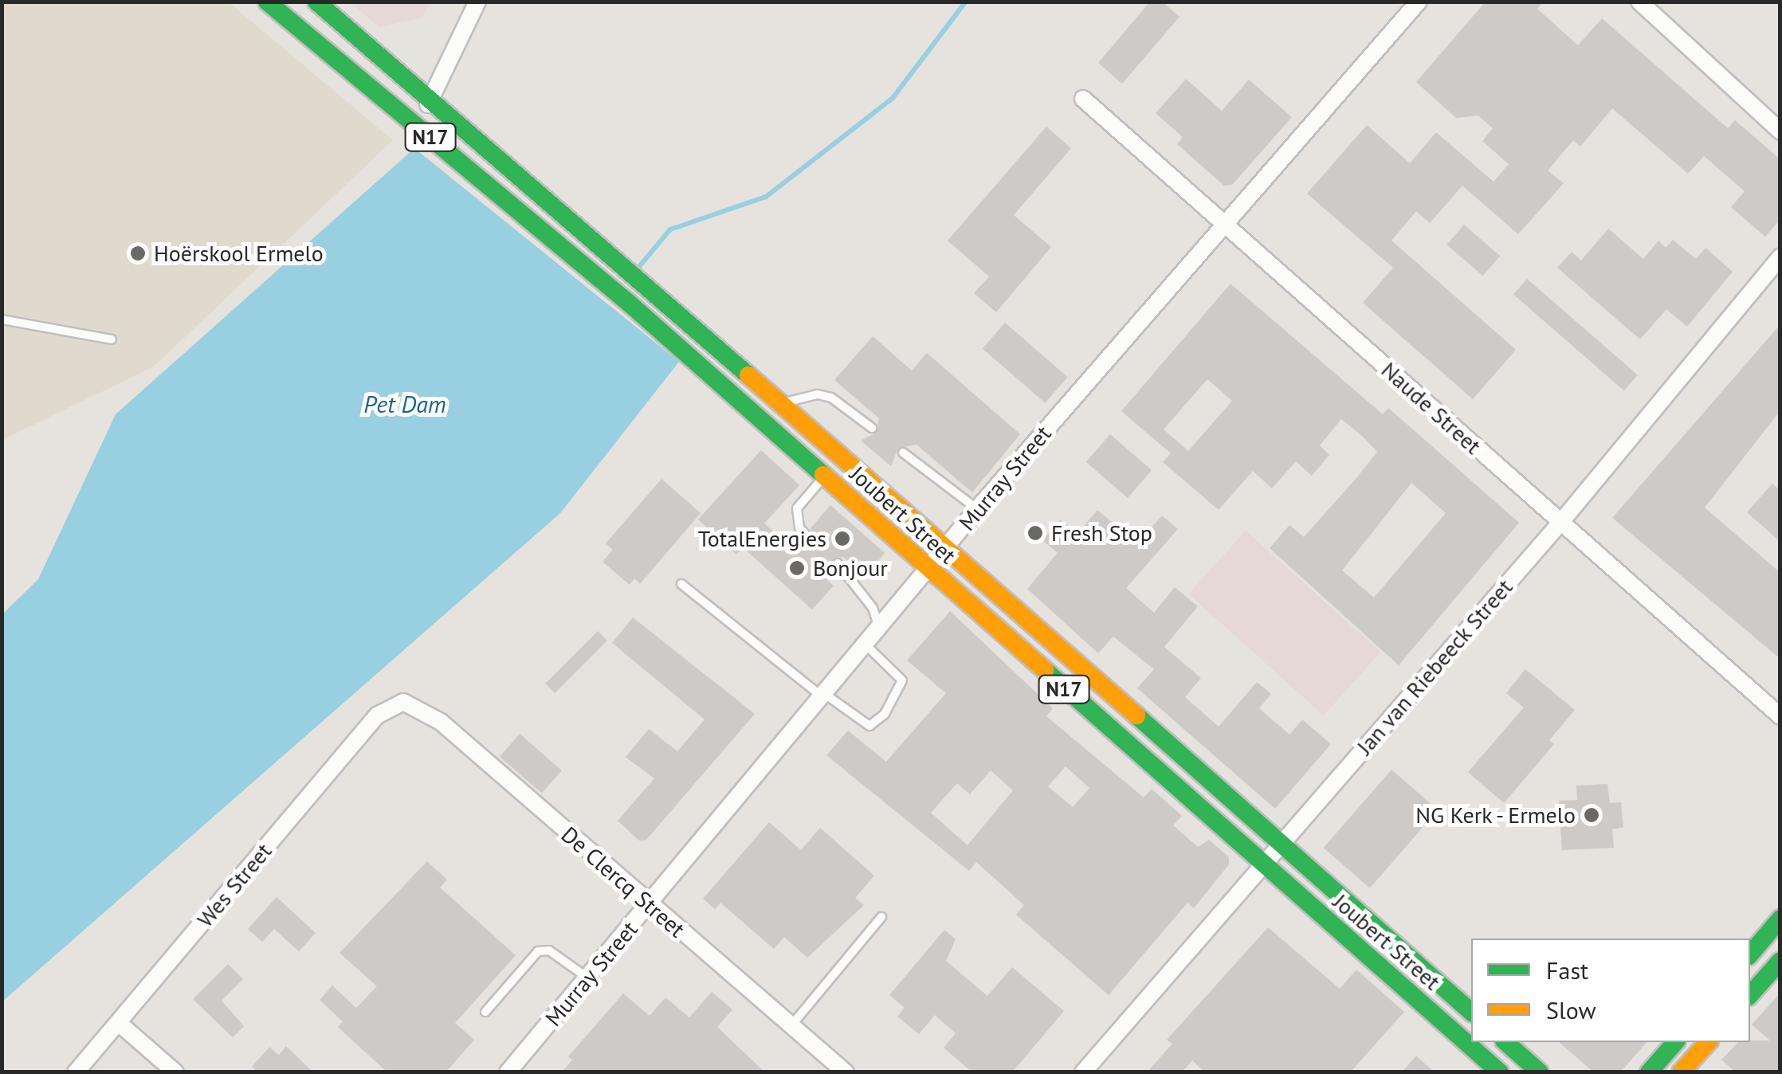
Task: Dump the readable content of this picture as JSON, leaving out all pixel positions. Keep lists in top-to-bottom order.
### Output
{
  "streets": {
    "highway": ["N17", "Joubert Street"],
    "street": [
      "Naude Street",
      "Murray Street",
      "Jan van Riebeeck Street",
      "De Clercq Street",
      "Wes Street"
    ]
  },
  "crossings": [
    ["Naude Street", "Murray Street"],
    ["Naude Street", "Jan van Riebeeck Street"],
    ["Murray Street", "Joubert Street"],
    ["Murray Street", "De Clercq Street"],
    ["Joubert Street", "Jan van Riebeeck Street"],
    ["De Clercq Street", "Wes Street"]
  ],
  "water": ["Pet Dam"],
  "places": [
    "Hoërskool Ermelo",
    "Fresh Stop",
    "TotalEnergies",
    "Bonjour",
    "NG Kerk - Ermelo"
  ],
  "legend": ["Fast", "Slow"]
}
